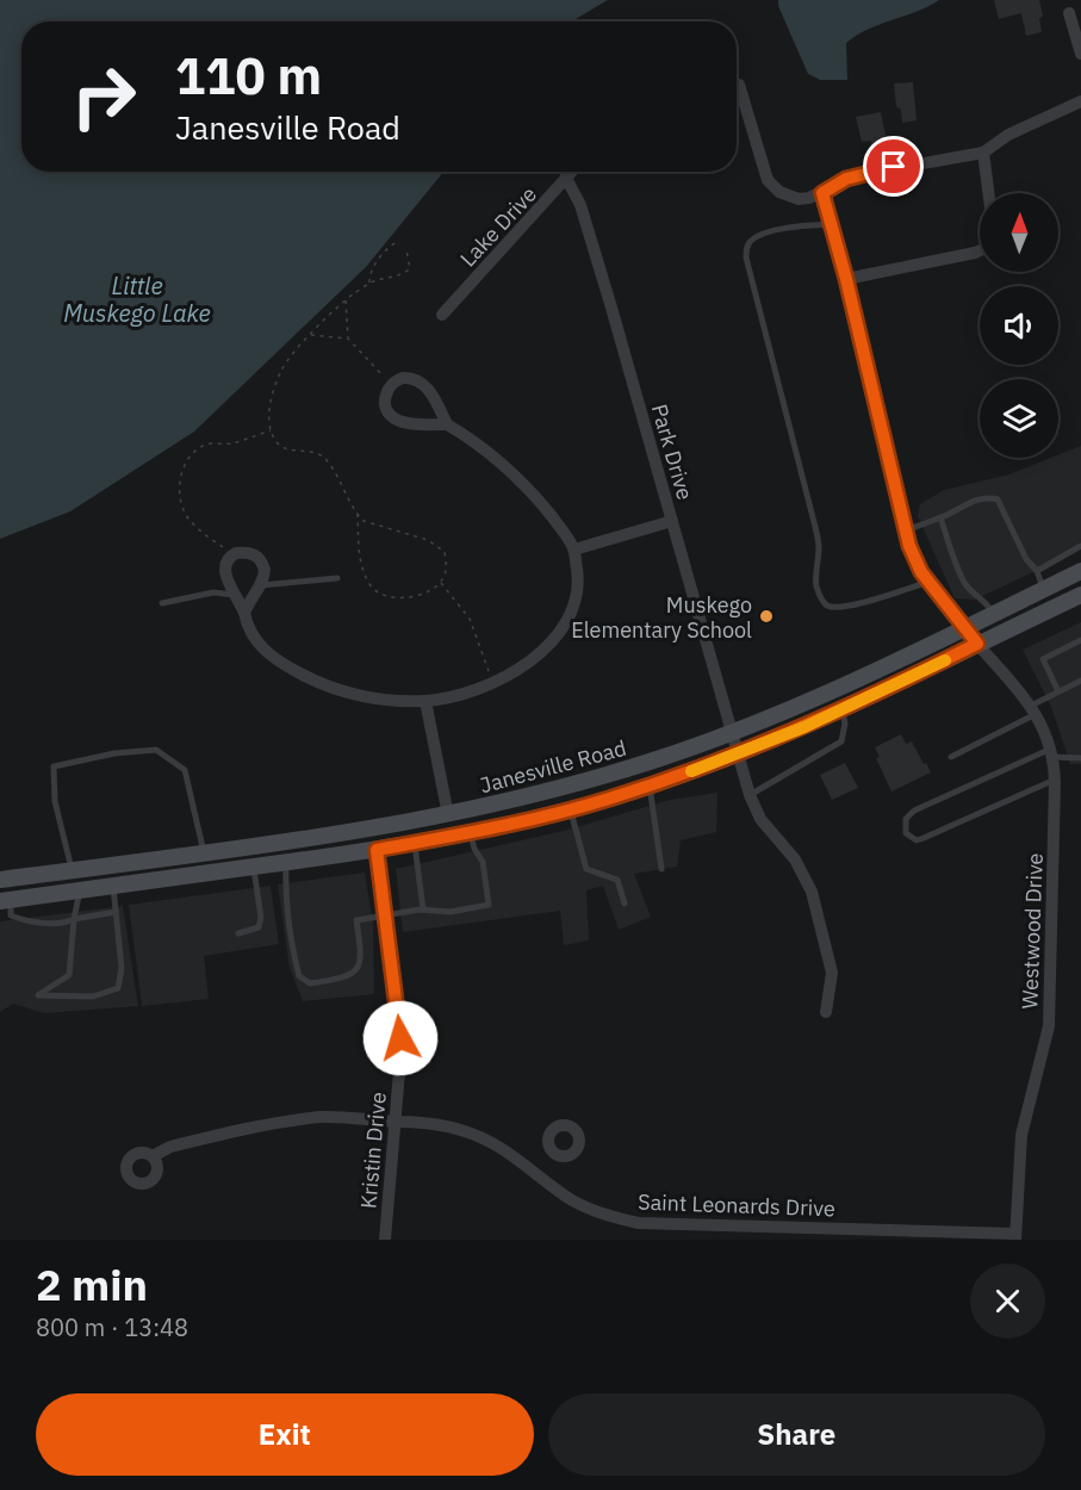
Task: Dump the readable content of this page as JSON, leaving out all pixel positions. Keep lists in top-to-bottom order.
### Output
{
  "streets": {
    "main road": ["Janesville Road"],
    "street": [
      "Lake Drive",
      "Park Drive",
      "Westwood Drive",
      "Kristin Drive",
      "Saint Leonards Drive"
    ]
  },
  "crossings": [
    ["Lake Drive", "Park Drive"],
    ["Park Drive", "Janesville Road"],
    ["Janesville Road", "Westwood Drive"],
    ["Janesville Road", "Kristin Drive"],
    ["Westwood Drive", "Saint Leonards Drive"],
    ["Kristin Drive", "Saint Leonards Drive"]
  ],
  "water": ["Little Muskego Lake"],
  "places": ["Muskego Elementary School"],
  "north": "top",
  "page": {
    "turn": ["110 m", "Janesville Road"],
    "heading": ["2 min", "800 m · 13:48"],
    "buttons": ["Exit", "Share"]
  }
}
